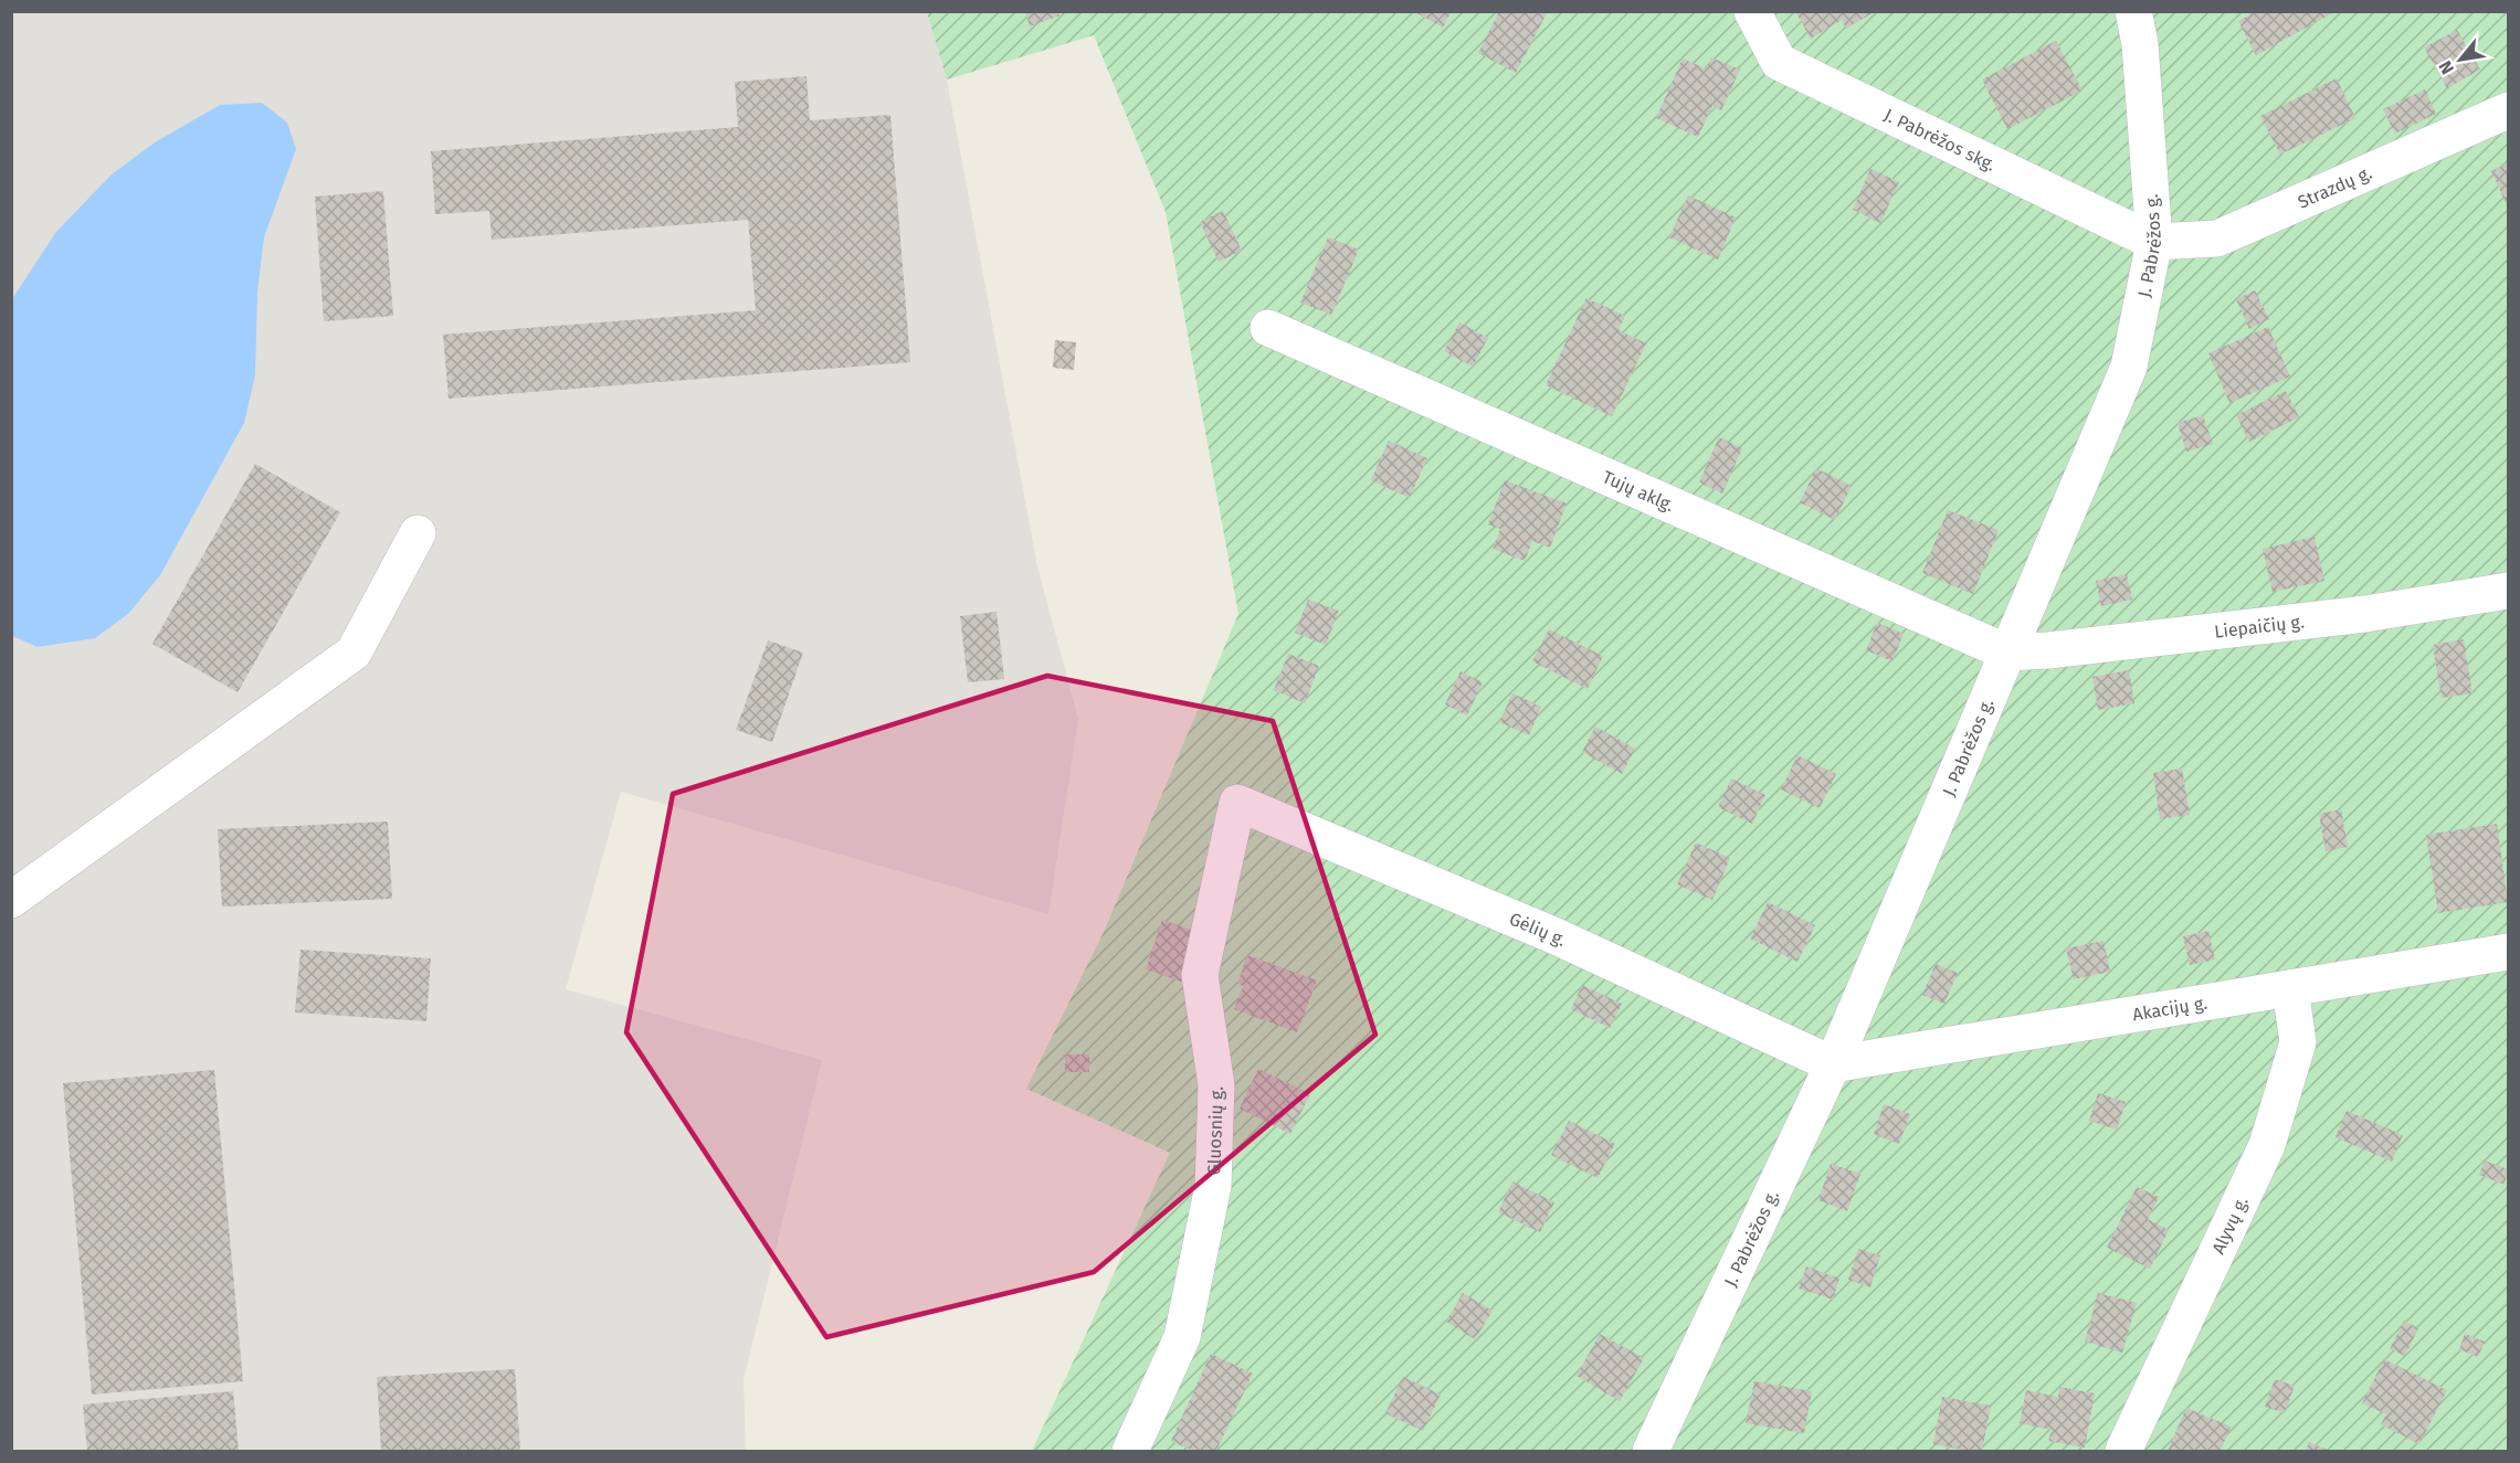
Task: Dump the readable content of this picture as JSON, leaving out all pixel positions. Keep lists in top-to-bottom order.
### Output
{
  "streets": {
    "street": [
      "J. Pabrėžos skg.",
      "Strazdų g.",
      "J. Pabrėžos g.",
      "Tujų aklg.",
      "Liepaičių g.",
      "Gėlių g.",
      "Akacijų g.",
      "Gluosnių g.",
      "Alyvų g."
    ]
  },
  "crossings": [
    ["J. Pabrėžos skg.", "Strazdų g."],
    ["J. Pabrėžos skg.", "J. Pabrėžos g."],
    ["Strazdų g.", "J. Pabrėžos g."],
    ["J. Pabrėžos g.", "Tujų aklg."],
    ["J. Pabrėžos g.", "Liepaičių g."],
    ["J. Pabrėžos g.", "Gėlių g."],
    ["J. Pabrėžos g.", "Akacijų g."],
    ["Tujų aklg.", "Liepaičių g."],
    ["Gėlių g.", "Akacijų g."],
    ["Gėlių g.", "Gluosnių g."],
    ["Akacijų g.", "Alyvų g."]
  ],
  "north": "bottom left"
}
